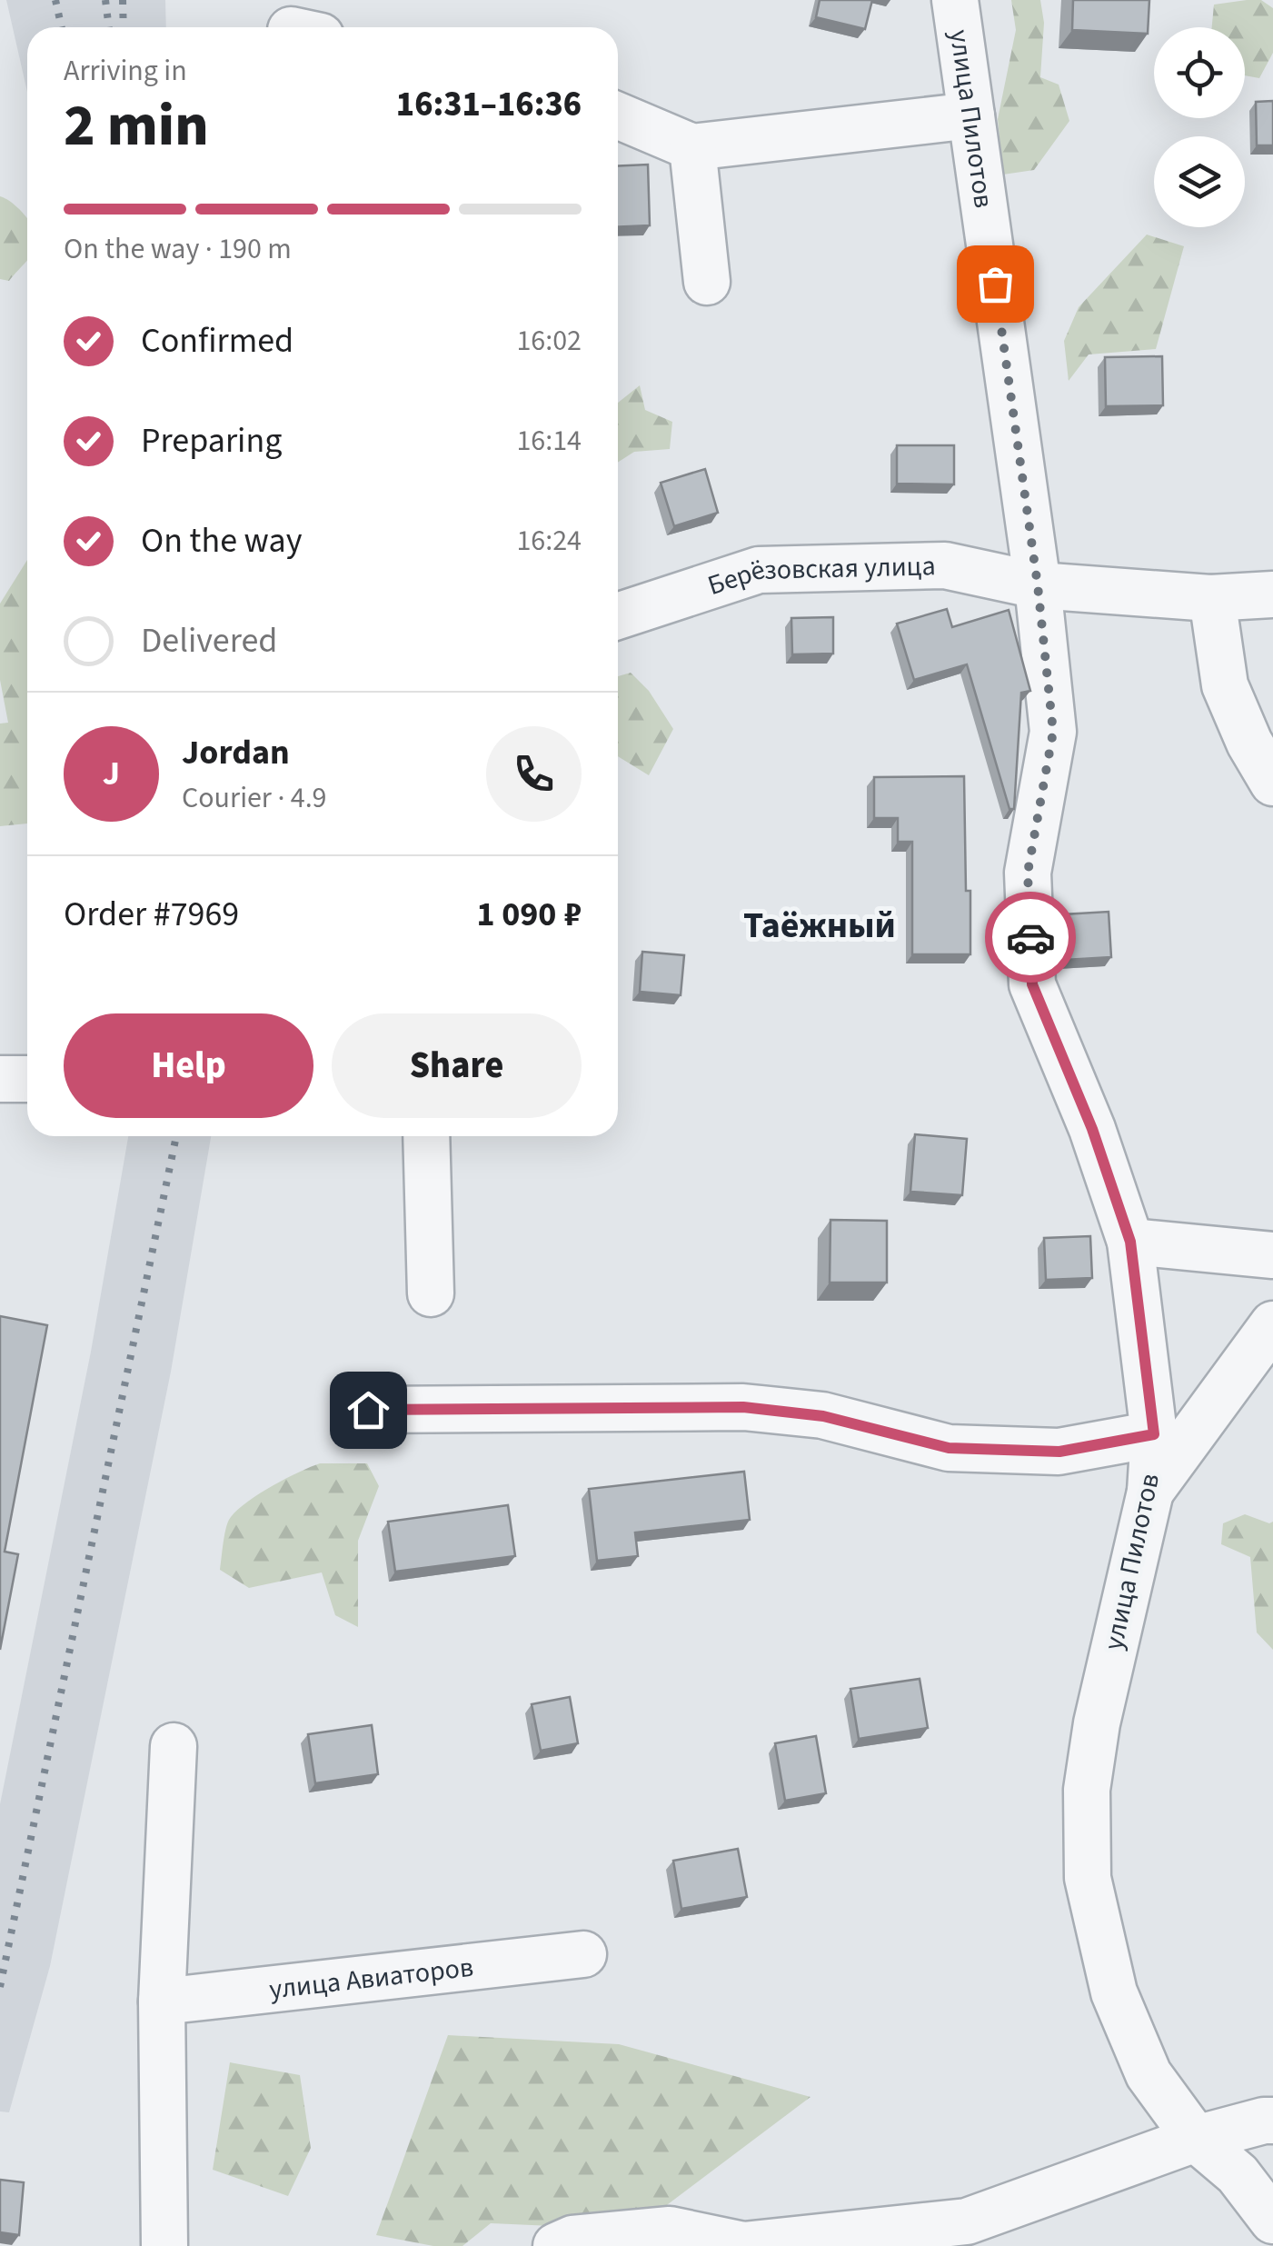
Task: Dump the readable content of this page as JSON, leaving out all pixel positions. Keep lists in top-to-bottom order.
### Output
{
  "streets": {
    "street": ["улица Пилотов", "Берёзовская улица", "улица Авиаторов"]
  },
  "crossings": [
    ["улица Пилотов", "Берёзовская улица"]
  ],
  "districts": ["Таёжный"],
  "page": {
    "heading": ["2 min", "Arriving in", "16:31–16:36"],
    "panel": [
      "Jordan",
      "Courier · 4.9",
      "Order #7969",
      "1 090 ₽"
    ],
    "bar": "On the way · 190 m",
    "list": [
      ["Confirmed", "16:02"],
      ["Preparing", "16:14"],
      ["On the way", "16:24"],
      "Delivered"
    ],
    "round": "J",
    "buttons": ["Help", "Share"]
  }
}
